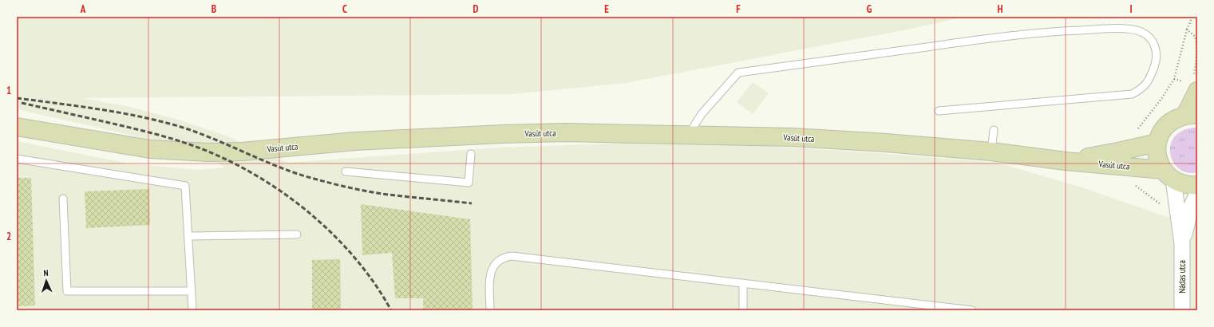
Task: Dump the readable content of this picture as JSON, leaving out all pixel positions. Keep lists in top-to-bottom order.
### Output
{
  "streets": {
    "street": ["Vasút utca", "Nádas utca"]
  },
  "crossings": [
    ["Vasút utca", "Nádas utca"]
  ],
  "north": "top",
  "grid": {
    "columns": [
      "A",
      "B",
      "C",
      "D",
      "E",
      "F",
      "G",
      "H",
      "I"
    ],
    "rows": ["1", "2"]
  }
}
